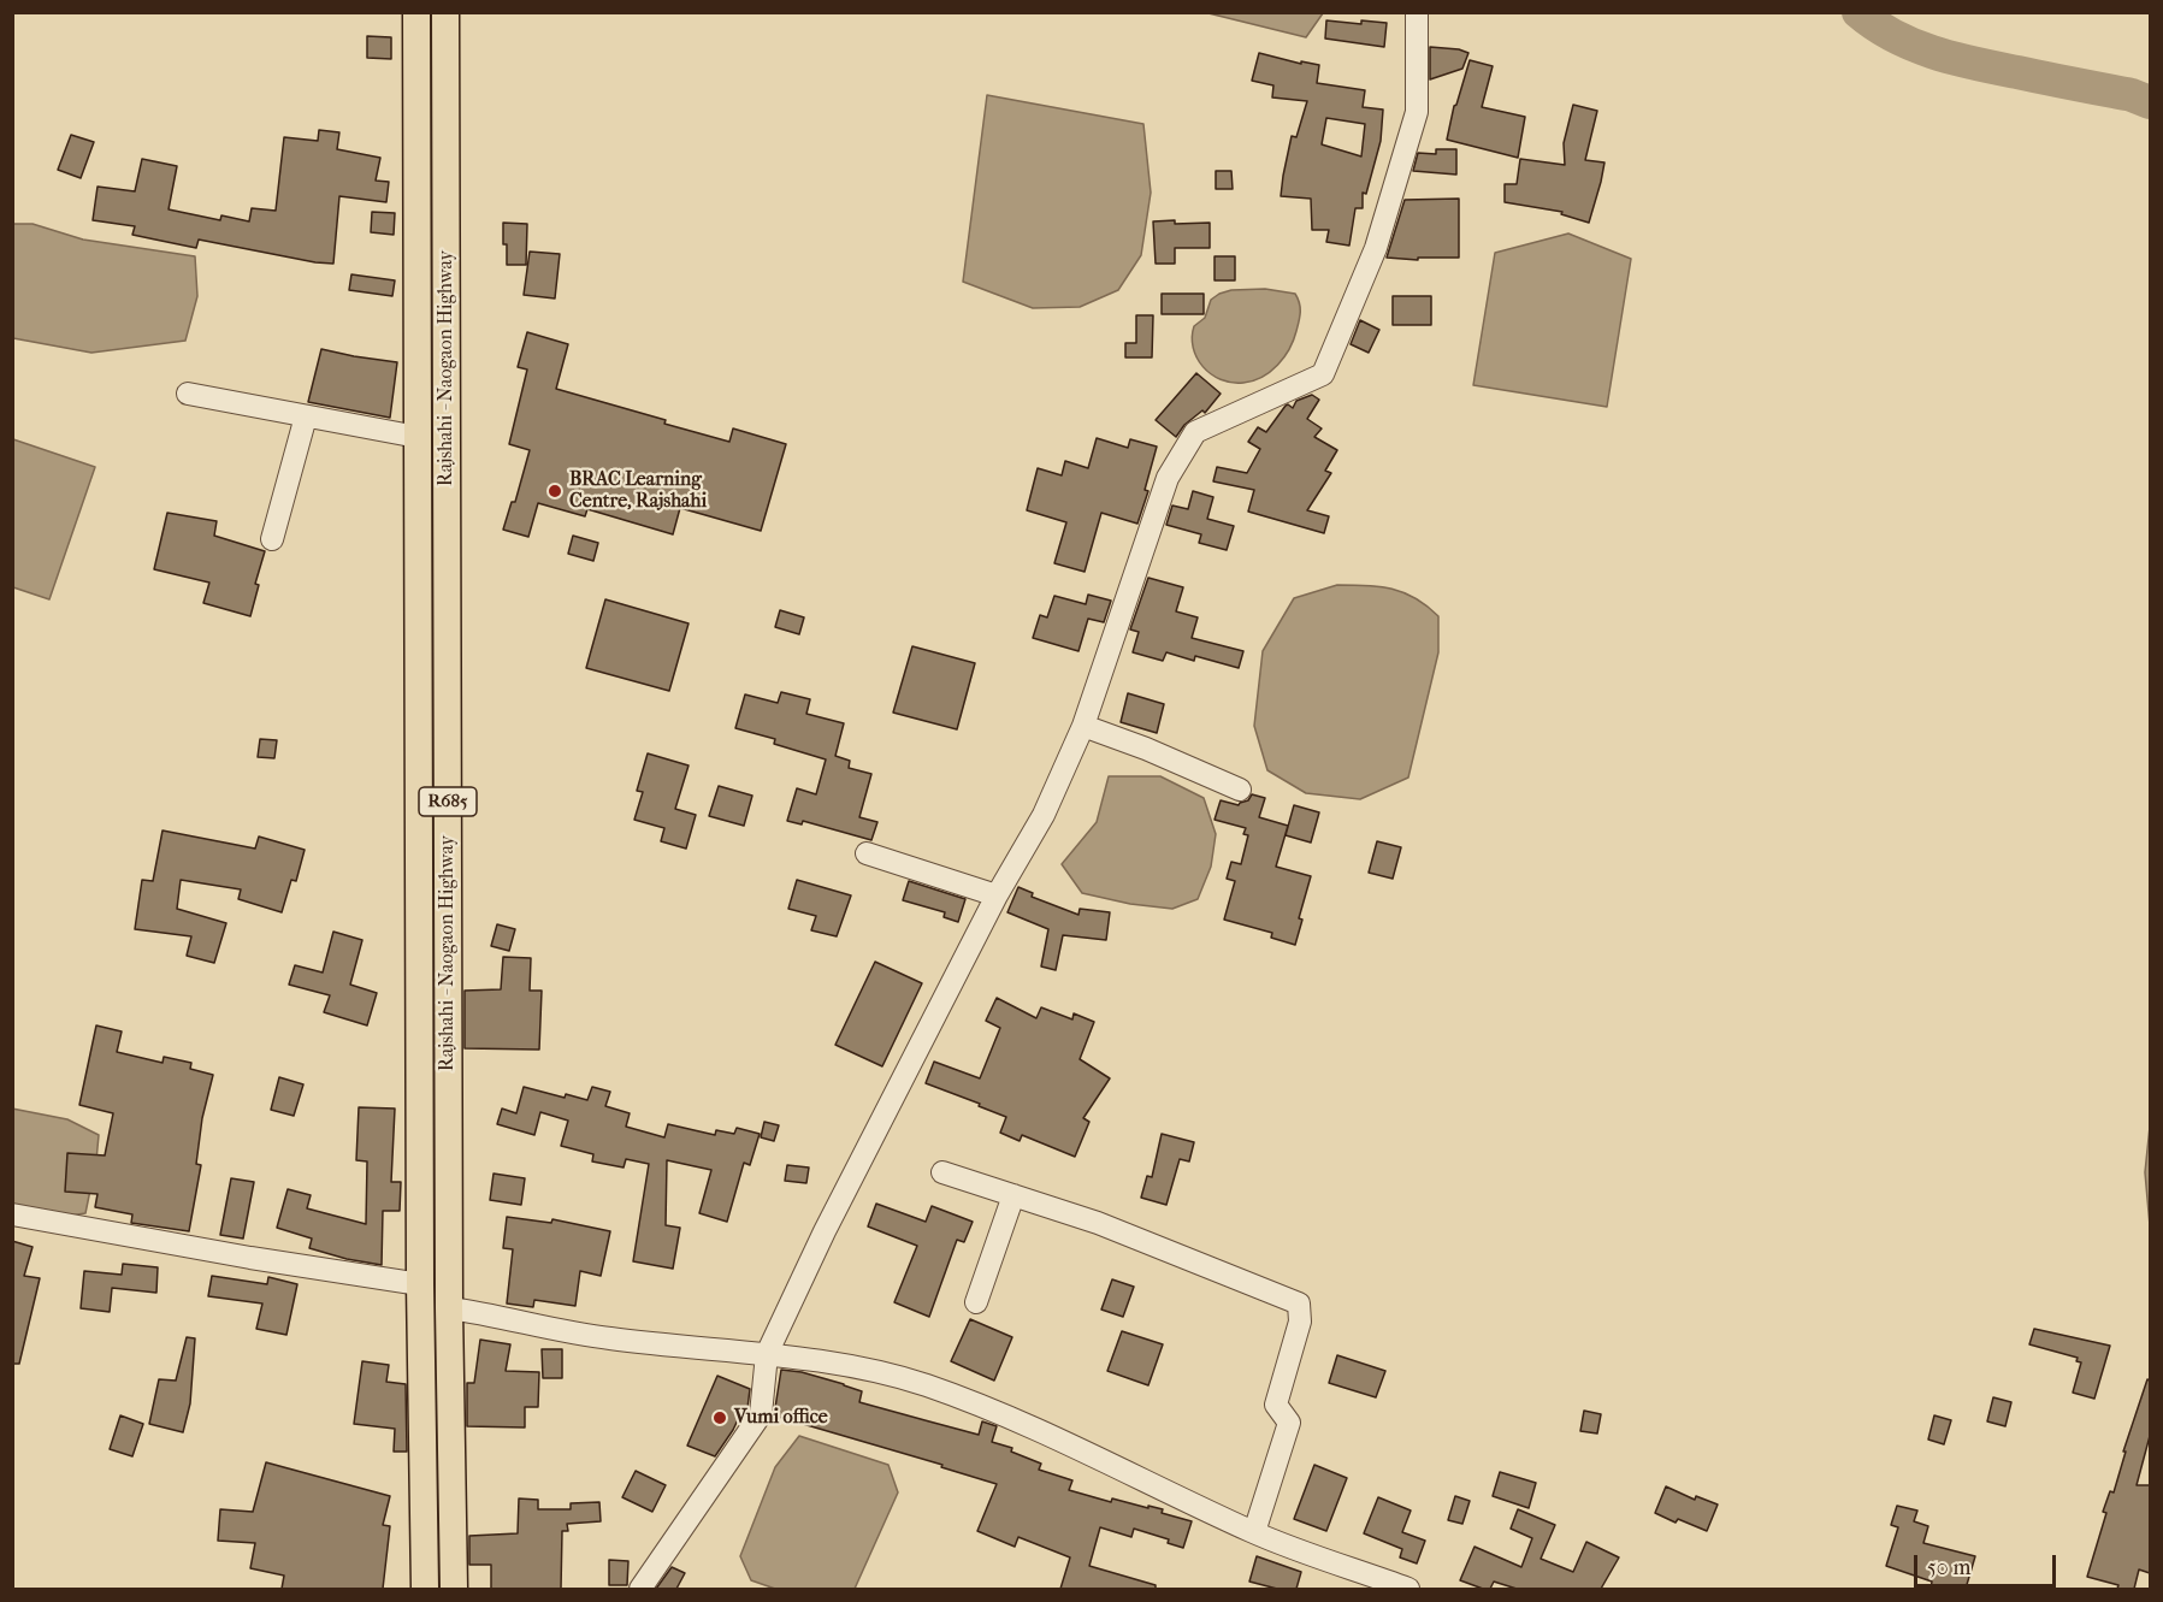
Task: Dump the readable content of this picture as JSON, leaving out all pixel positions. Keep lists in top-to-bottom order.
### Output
{
  "streets": {
    "main road": ["Rajshahi - Naogaon Highway", "R685"]
  },
  "places": ["BRAC Learning Centre, Rajshahi", "Vumi office"],
  "scale_bar": "50 m"
}
